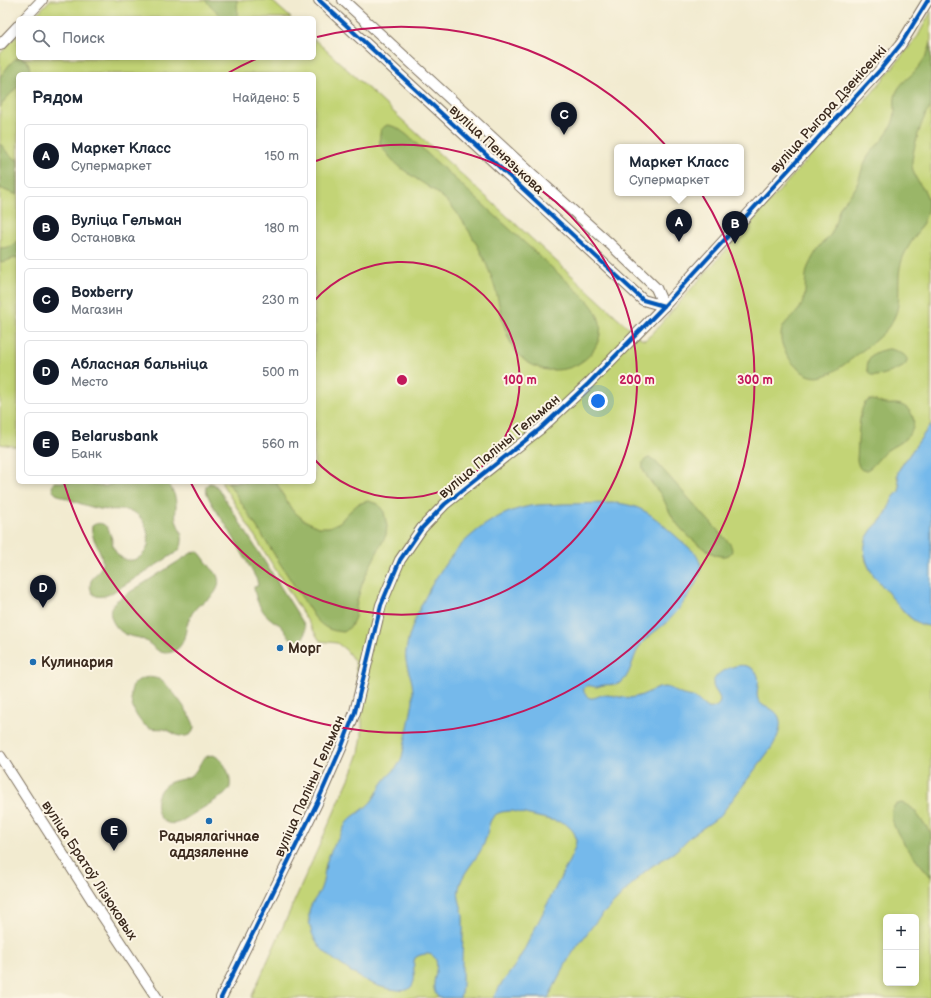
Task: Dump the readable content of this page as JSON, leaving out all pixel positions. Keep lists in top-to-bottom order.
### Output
{
  "streets": {
    "street": [
      "вуліца Рыгора Дзенісенкі",
      "вуліца Пенязькова",
      "вуліца Паліны Гельман",
      "вуліца Братоў Лізюковых"
    ]
  },
  "crossings": [
    ["вуліца Рыгора Дзенісенкі", "вуліца Пенязькова"],
    ["вуліца Рыгора Дзенісенкі", "вуліца Паліны Гельман"],
    ["вуліца Пенязькова", "вуліца Паліны Гельман"]
  ],
  "places": ["Морг", "Кулинария", "Радыялагічнае аддзяленне"],
  "page": {
    "search": "Поиск",
    "heading": ["Рядом", "Найдено: 5"],
    "pins": [
      "C",
      "A",
      "B",
      "D",
      "E"
    ],
    "list": [
      {
        "mark": "A",
        "name": "Маркет Класс",
        "note": "Супермаркет",
        "value": "150 m"
      },
      {
        "mark": "B",
        "name": "Вуліца Гельман",
        "note": "Остановка",
        "value": "180 m"
      },
      {
        "mark": "C",
        "name": "Boxberry",
        "note": "Магазин",
        "value": "230 m"
      },
      {
        "mark": "D",
        "name": "Абласная бальніца",
        "note": "Место",
        "value": "500 m"
      },
      {
        "mark": "E",
        "name": "Belarusbank",
        "note": "Банк",
        "value": "560 m"
      }
    ],
    "popup": ["Маркет Класс", "Супермаркет"],
    "map_buttons": ["+", "−"]
  },
  "rings": ["100 m", "200 m", "300 m"]
}
